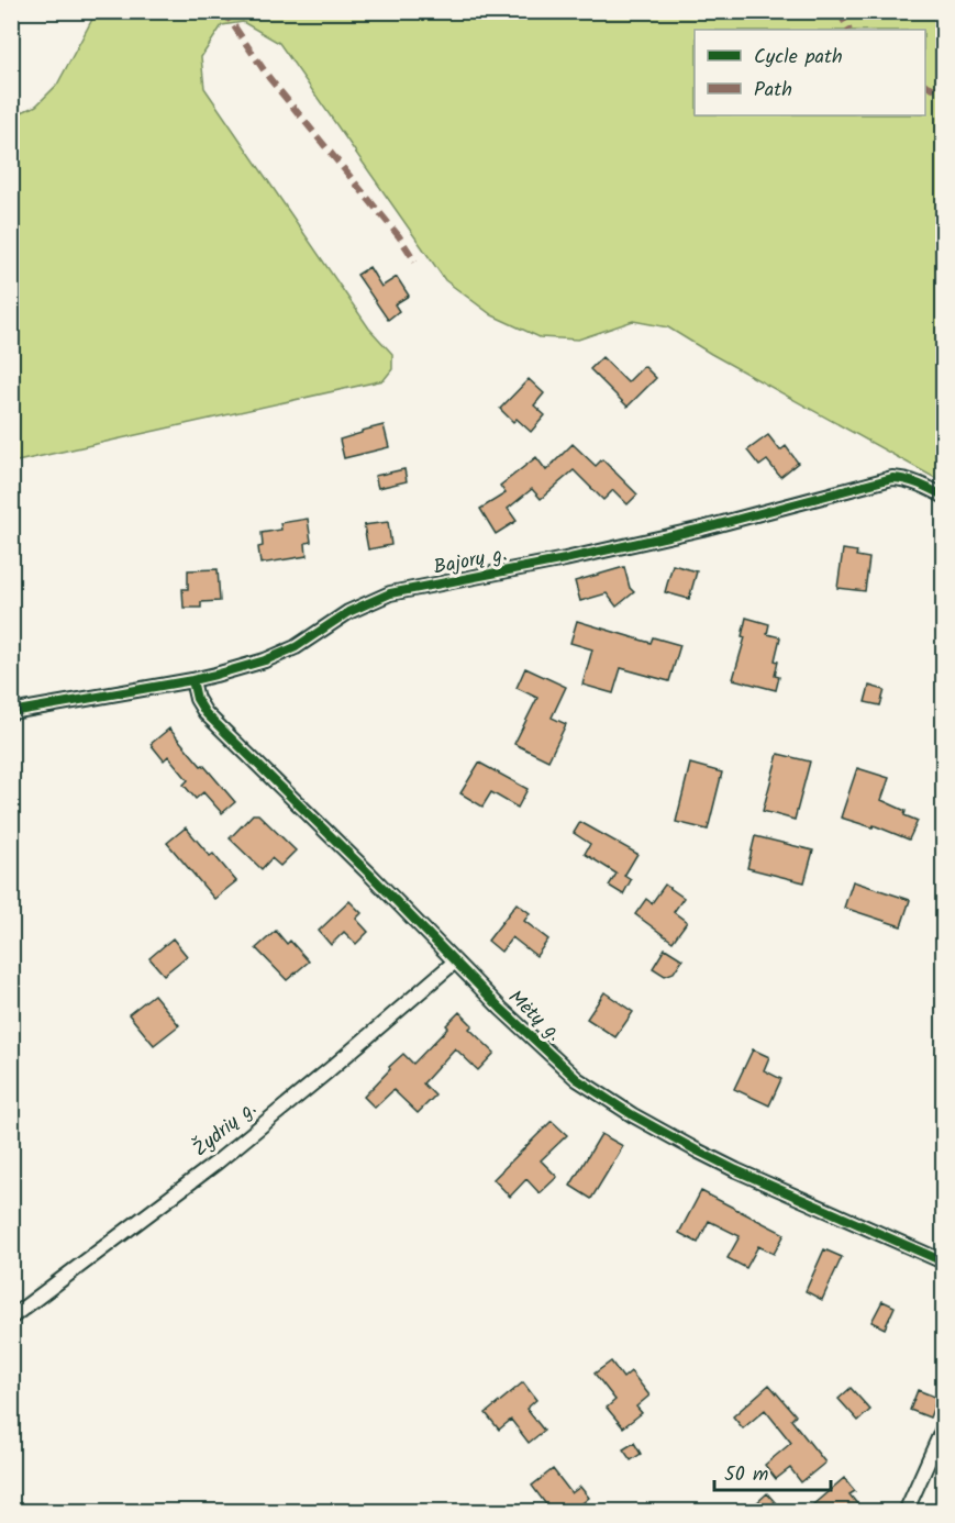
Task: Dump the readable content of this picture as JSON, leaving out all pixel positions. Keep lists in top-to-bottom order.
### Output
{
  "streets": {
    "street": ["Bajorų g.", "Mėtų g.", "Žydrių g."]
  },
  "crossings": [
    ["Bajorų g.", "Mėtų g."],
    ["Mėtų g.", "Žydrių g."]
  ],
  "legend": ["Cycle path", "Path"],
  "scale_bar": "50 m"
}
